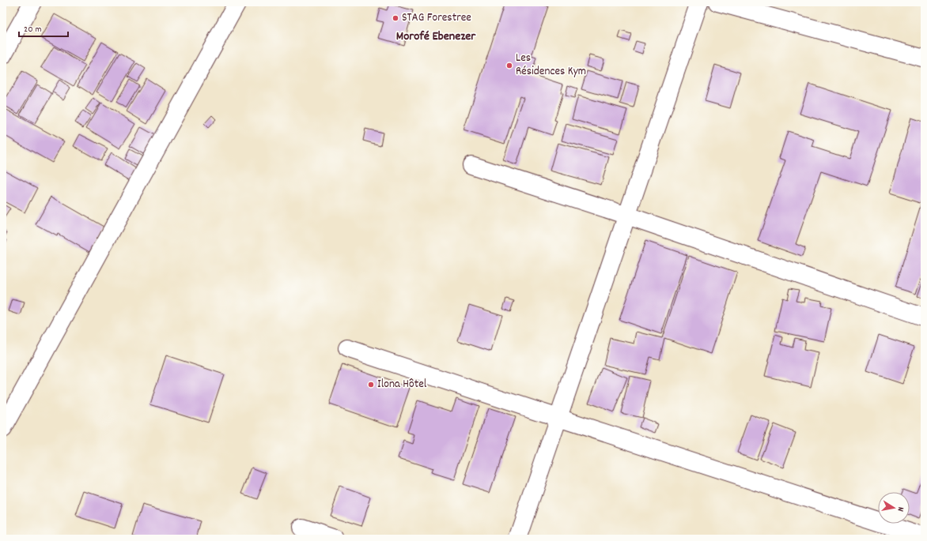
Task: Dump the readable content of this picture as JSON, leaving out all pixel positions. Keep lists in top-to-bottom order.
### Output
{
  "districts": ["Morofé Ebenezer"],
  "places": ["STAG Forestree", "Les Résidences Kym", "Ilona Hôtel"],
  "scale_bar": "20 m",
  "north": "right"
}
